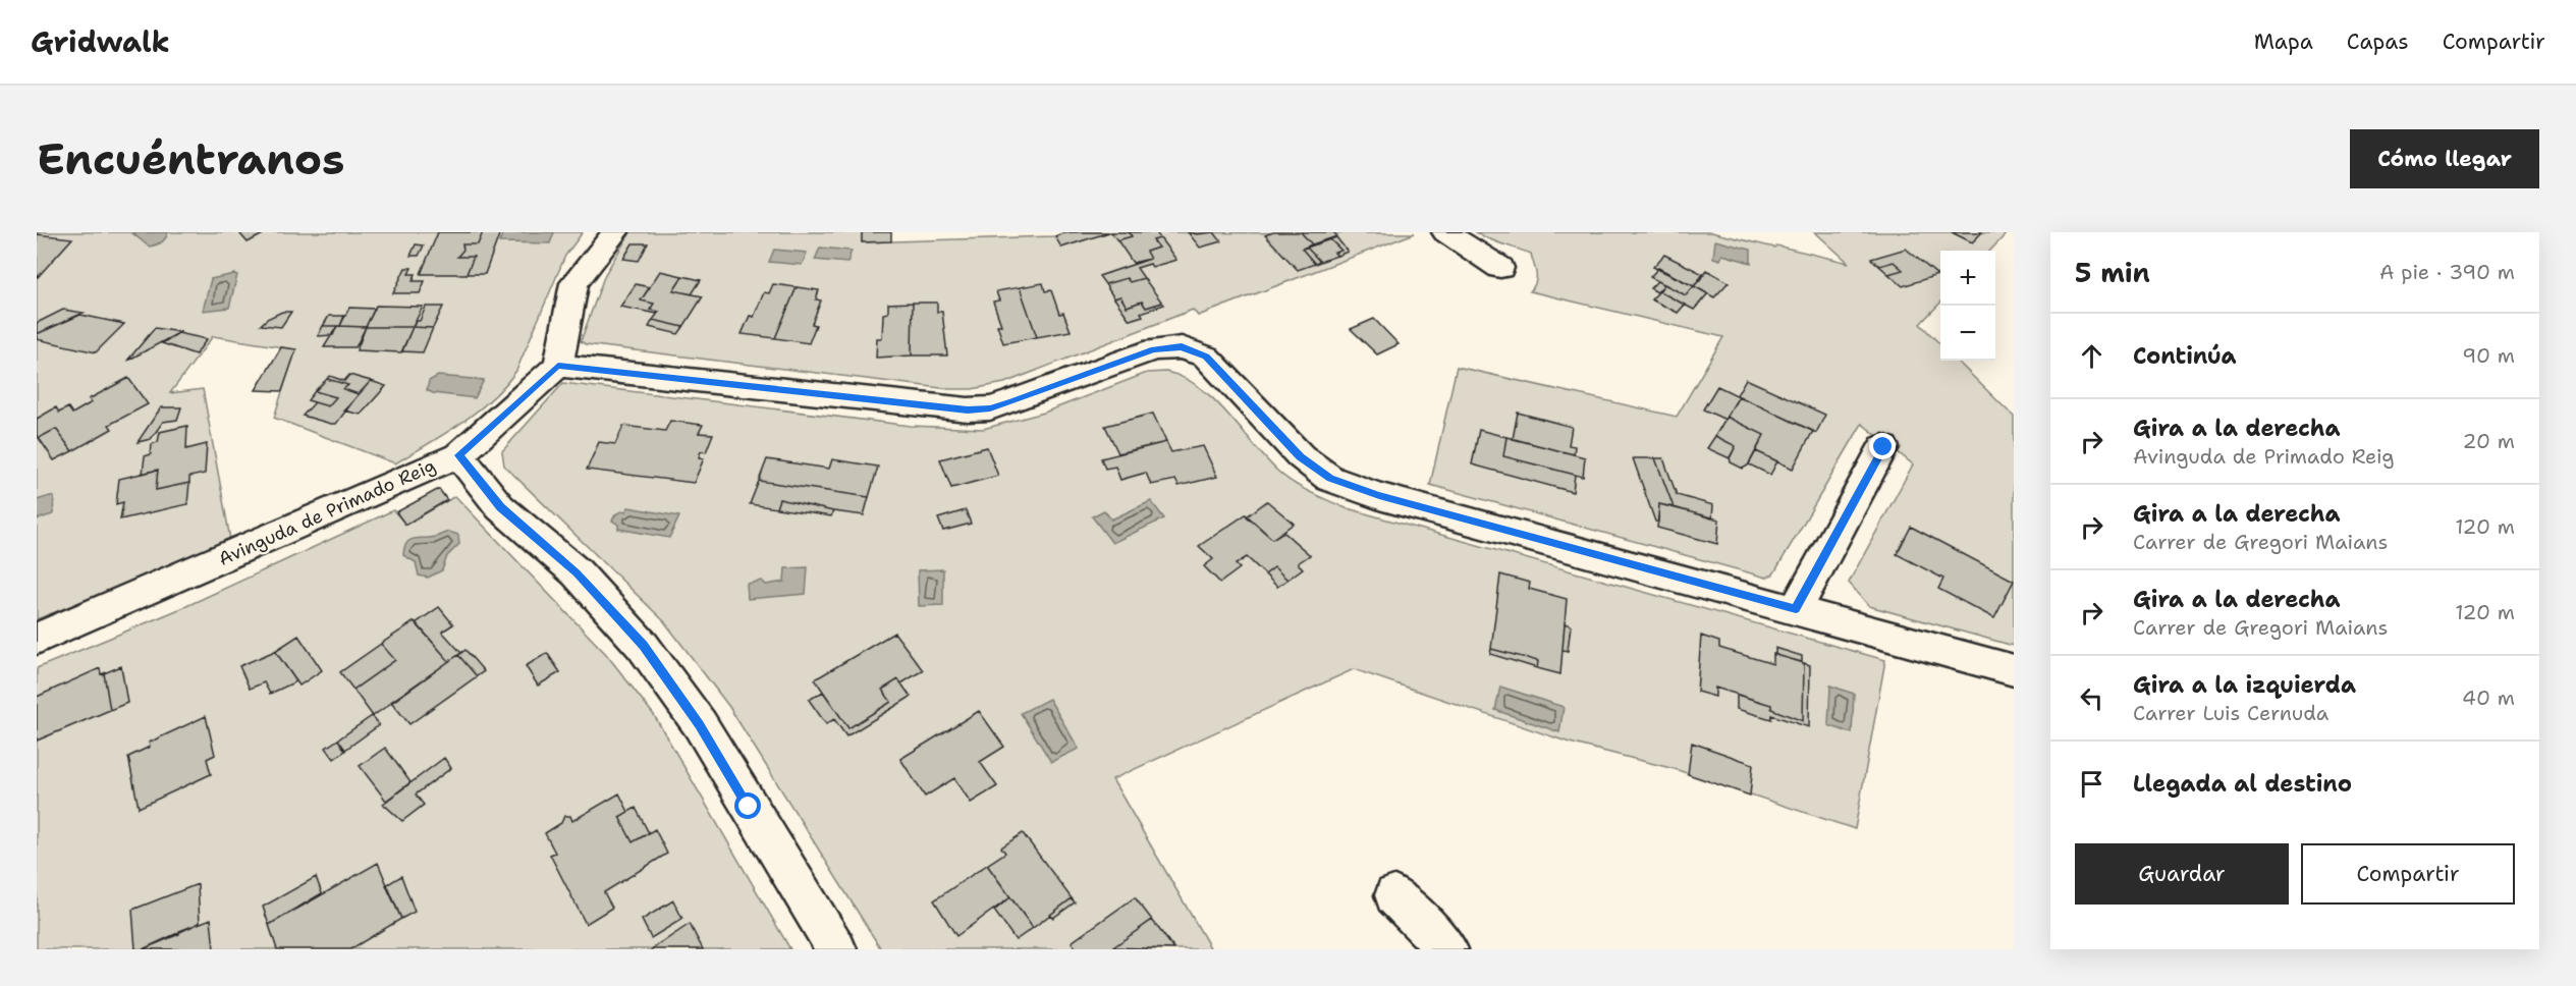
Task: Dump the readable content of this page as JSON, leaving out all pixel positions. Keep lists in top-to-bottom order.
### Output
{
  "streets": {
    "street": ["Avinguda de Primado Reig"]
  },
  "page": {
    "header": "Gridwalk",
    "nav": ["Mapa", "Capas", "Compartir"],
    "buttons": [
      "Cómo llegar",
      ["Guardar", "Compartir"]
    ],
    "title": "Encuéntranos",
    "heading": ["5 min", "A pie · 390 m"],
    "map_buttons": ["+", "−"],
    "list": [
      ["Continúa", "90 m"],
      ["Gira a la derecha", "Avinguda de Primado Reig", "20 m"],
      ["Gira a la derecha", "Carrer de Gregori Maians", "120 m"],
      ["Gira a la derecha", "Carrer de Gregori Maians", "120 m"],
      ["Gira a la izquierda", "Carrer Luis Cernuda", "40 m"],
      "Llegada al destino"
    ]
  }
}
